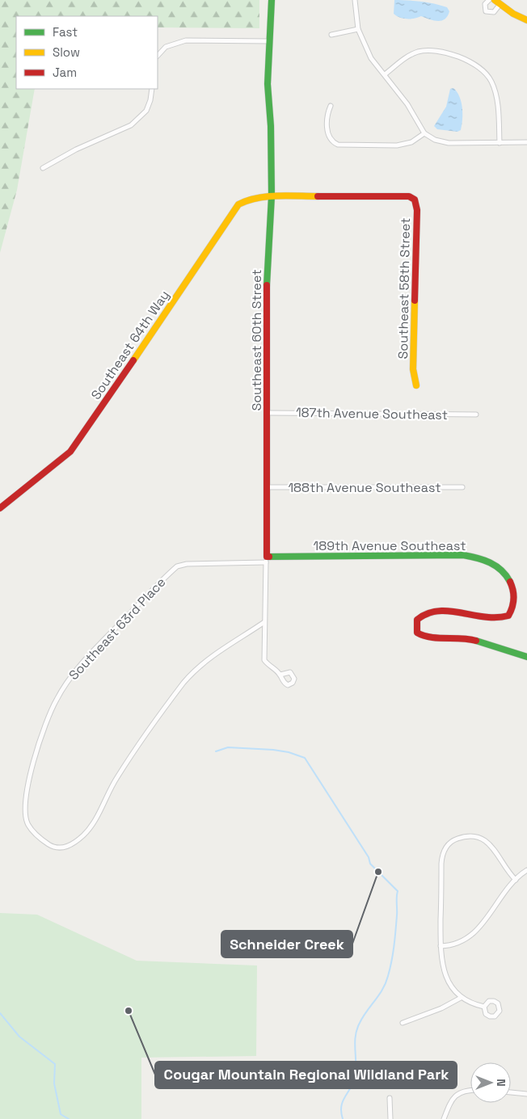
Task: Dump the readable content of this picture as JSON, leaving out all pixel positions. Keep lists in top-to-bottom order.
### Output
{
  "streets": {
    "street": [
      "Southeast 58th Street",
      "Southeast 60th Street",
      "Southeast 64th Way",
      "187th Avenue Southeast",
      "188th Avenue Southeast",
      "189th Avenue Southeast",
      "Southeast 63rd Place"
    ]
  },
  "crossings": [
    ["Southeast 58th Street", "Southeast 64th Way"],
    ["Southeast 60th Street", "Southeast 64th Way"],
    ["Southeast 60th Street", "187th Avenue Southeast"],
    ["Southeast 60th Street", "188th Avenue Southeast"],
    ["Southeast 60th Street", "189th Avenue Southeast"],
    ["Southeast 60th Street", "Southeast 63rd Place"],
    ["189th Avenue Southeast", "Southeast 63rd Place"]
  ],
  "places": ["Schneider Creek", "Cougar Mountain Regional Wildland Park"],
  "legend": ["Fast", "Slow", "Jam"],
  "north": "right"
}
